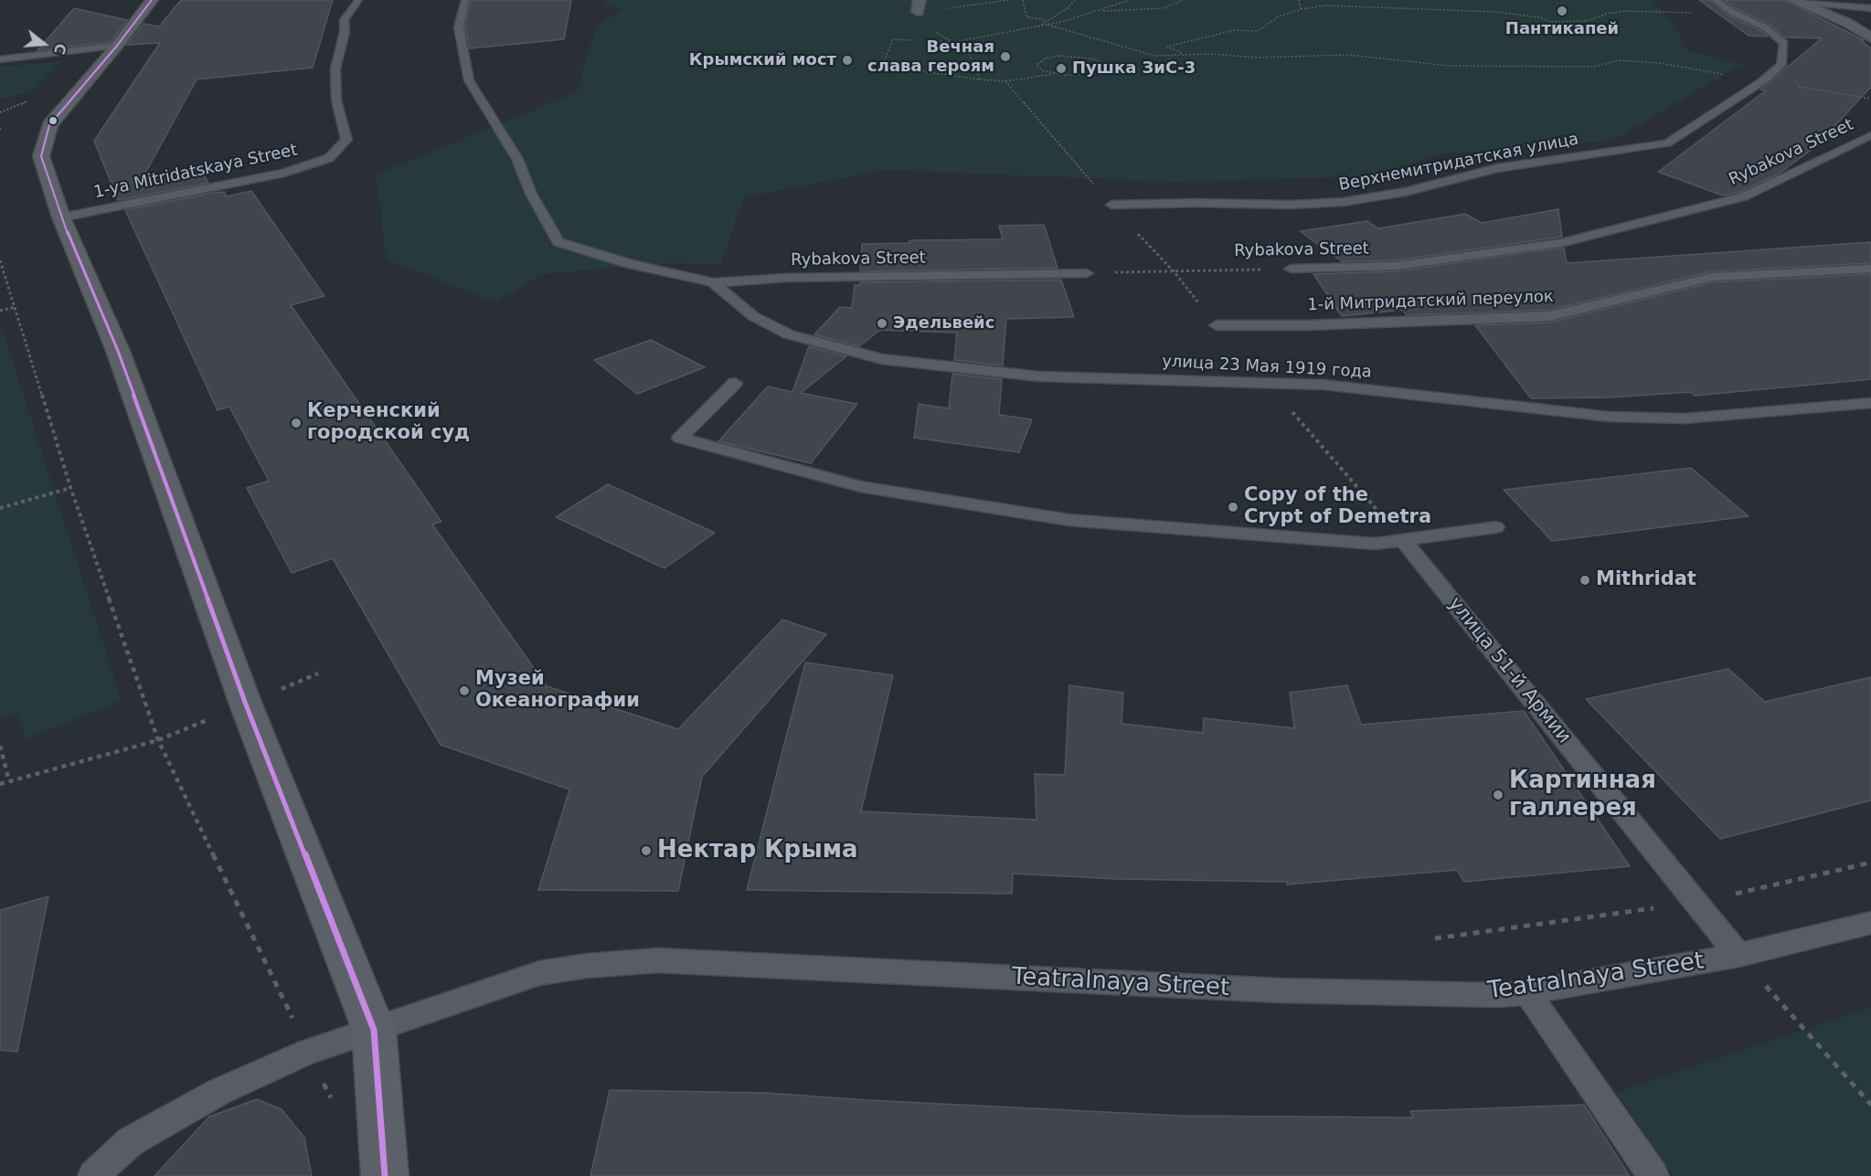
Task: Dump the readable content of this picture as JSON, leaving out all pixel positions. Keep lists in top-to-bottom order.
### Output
{
  "streets": {
    "lane": [
      "Rybakova Street",
      "Верхнемитридатская улица",
      "1-ya Mitridatskaya Street",
      "1-й Митридатский переулок",
      "улица 23 Мая 1919 года",
      "улица 51-й Армии",
      "Teatralnaya Street"
    ]
  },
  "crossings": [
    ["Rybakova Street", "улица 23 Мая 1919 года"],
    ["улица 51-й Армии", "Teatralnaya Street"]
  ],
  "places": [
    "Пантикапей",
    "Вечная слава героям",
    "Крымский мост",
    "Пушка ЗиС-3",
    "Эдельвейс",
    "Керченский городской суд",
    "Copy of the Crypt of Demetra",
    "Mithridat",
    "Музей Океанографии",
    "Картинная галлерея",
    "Нектар Крыма"
  ],
  "north": "right"
}
